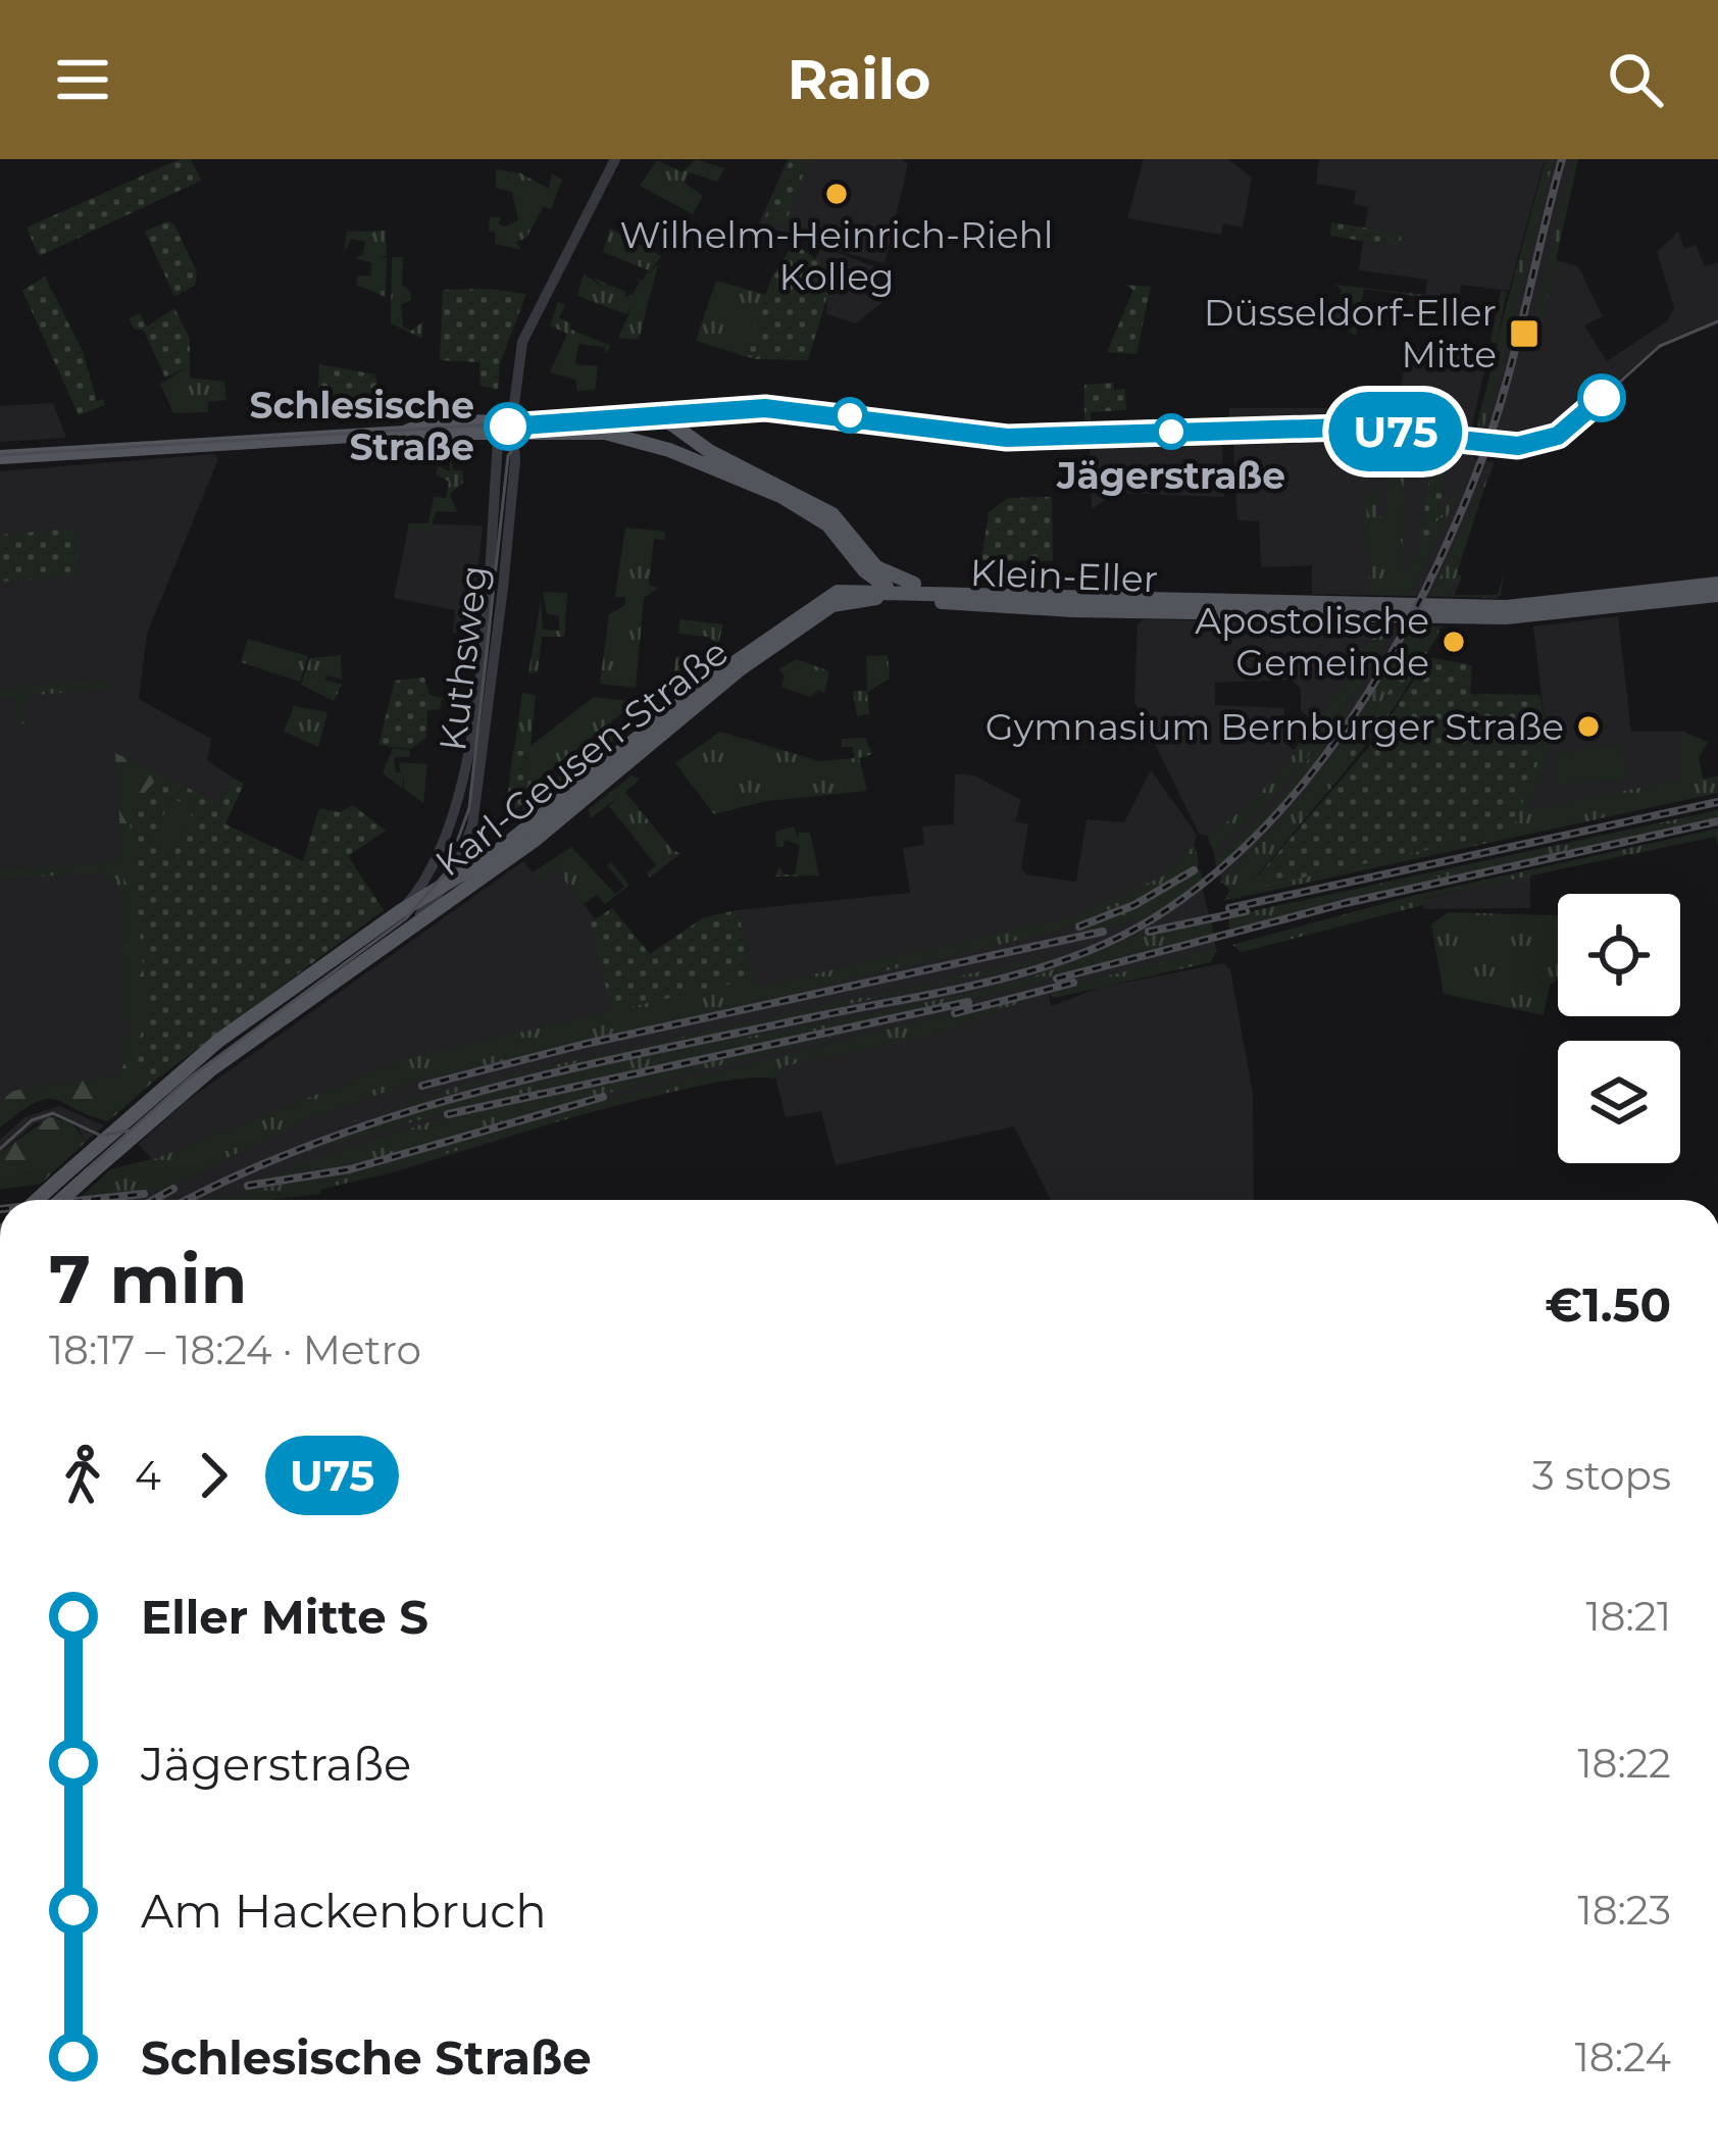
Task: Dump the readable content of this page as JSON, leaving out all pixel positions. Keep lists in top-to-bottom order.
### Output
{
  "streets": {
    "main road": ["Klein-Eller", "Karl-Geusen-Straße"],
    "street": ["Kuthsweg"]
  },
  "crossings": [
    ["Klein-Eller", "Karl-Geusen-Straße"],
    ["Kuthsweg", "Karl-Geusen-Straße"]
  ],
  "places": {
    "other": [
      "Wilhelm-Heinrich-Riehl Kolleg",
      "Schlesische Straße",
      "Jägerstraße",
      "Apostolische Gemeinde",
      "Gymnasium Bernburger Straße"
    ],
    "transit": ["Düsseldorf-Eller Mitte"]
  },
  "lines": ["metro line U75"],
  "page": {
    "header": "Railo",
    "on_map": "U75",
    "heading": ["7 min", "18:17 – 18:24 · Metro", "€1.50"],
    "legs": ["4", "U75", "3 stops"],
    "list": [
      {
        "name": "Eller Mitte S",
        "value": "18:21"
      },
      {
        "name": "Jägerstraße",
        "value": "18:22"
      },
      {
        "name": "Am Hackenbruch",
        "value": "18:23"
      },
      {
        "name": "Schlesische Straße",
        "value": "18:24"
      }
    ]
  }
}
